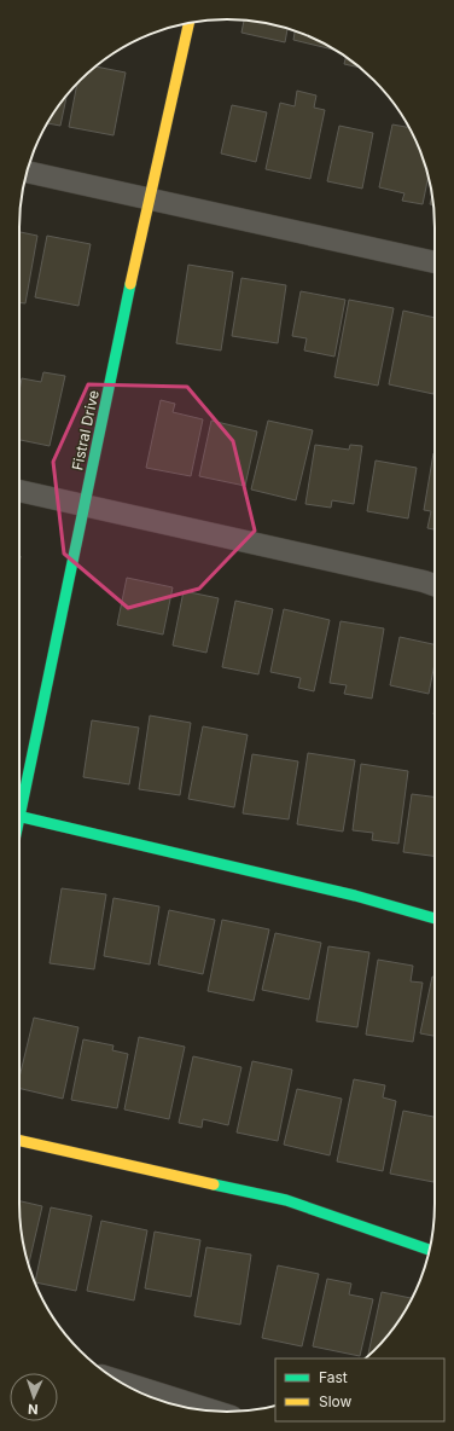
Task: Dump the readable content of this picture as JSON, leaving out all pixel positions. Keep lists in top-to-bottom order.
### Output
{
  "streets": {
    "street": ["Fistral Drive"]
  },
  "legend": ["Fast", "Slow"],
  "north": "bottom"
}
